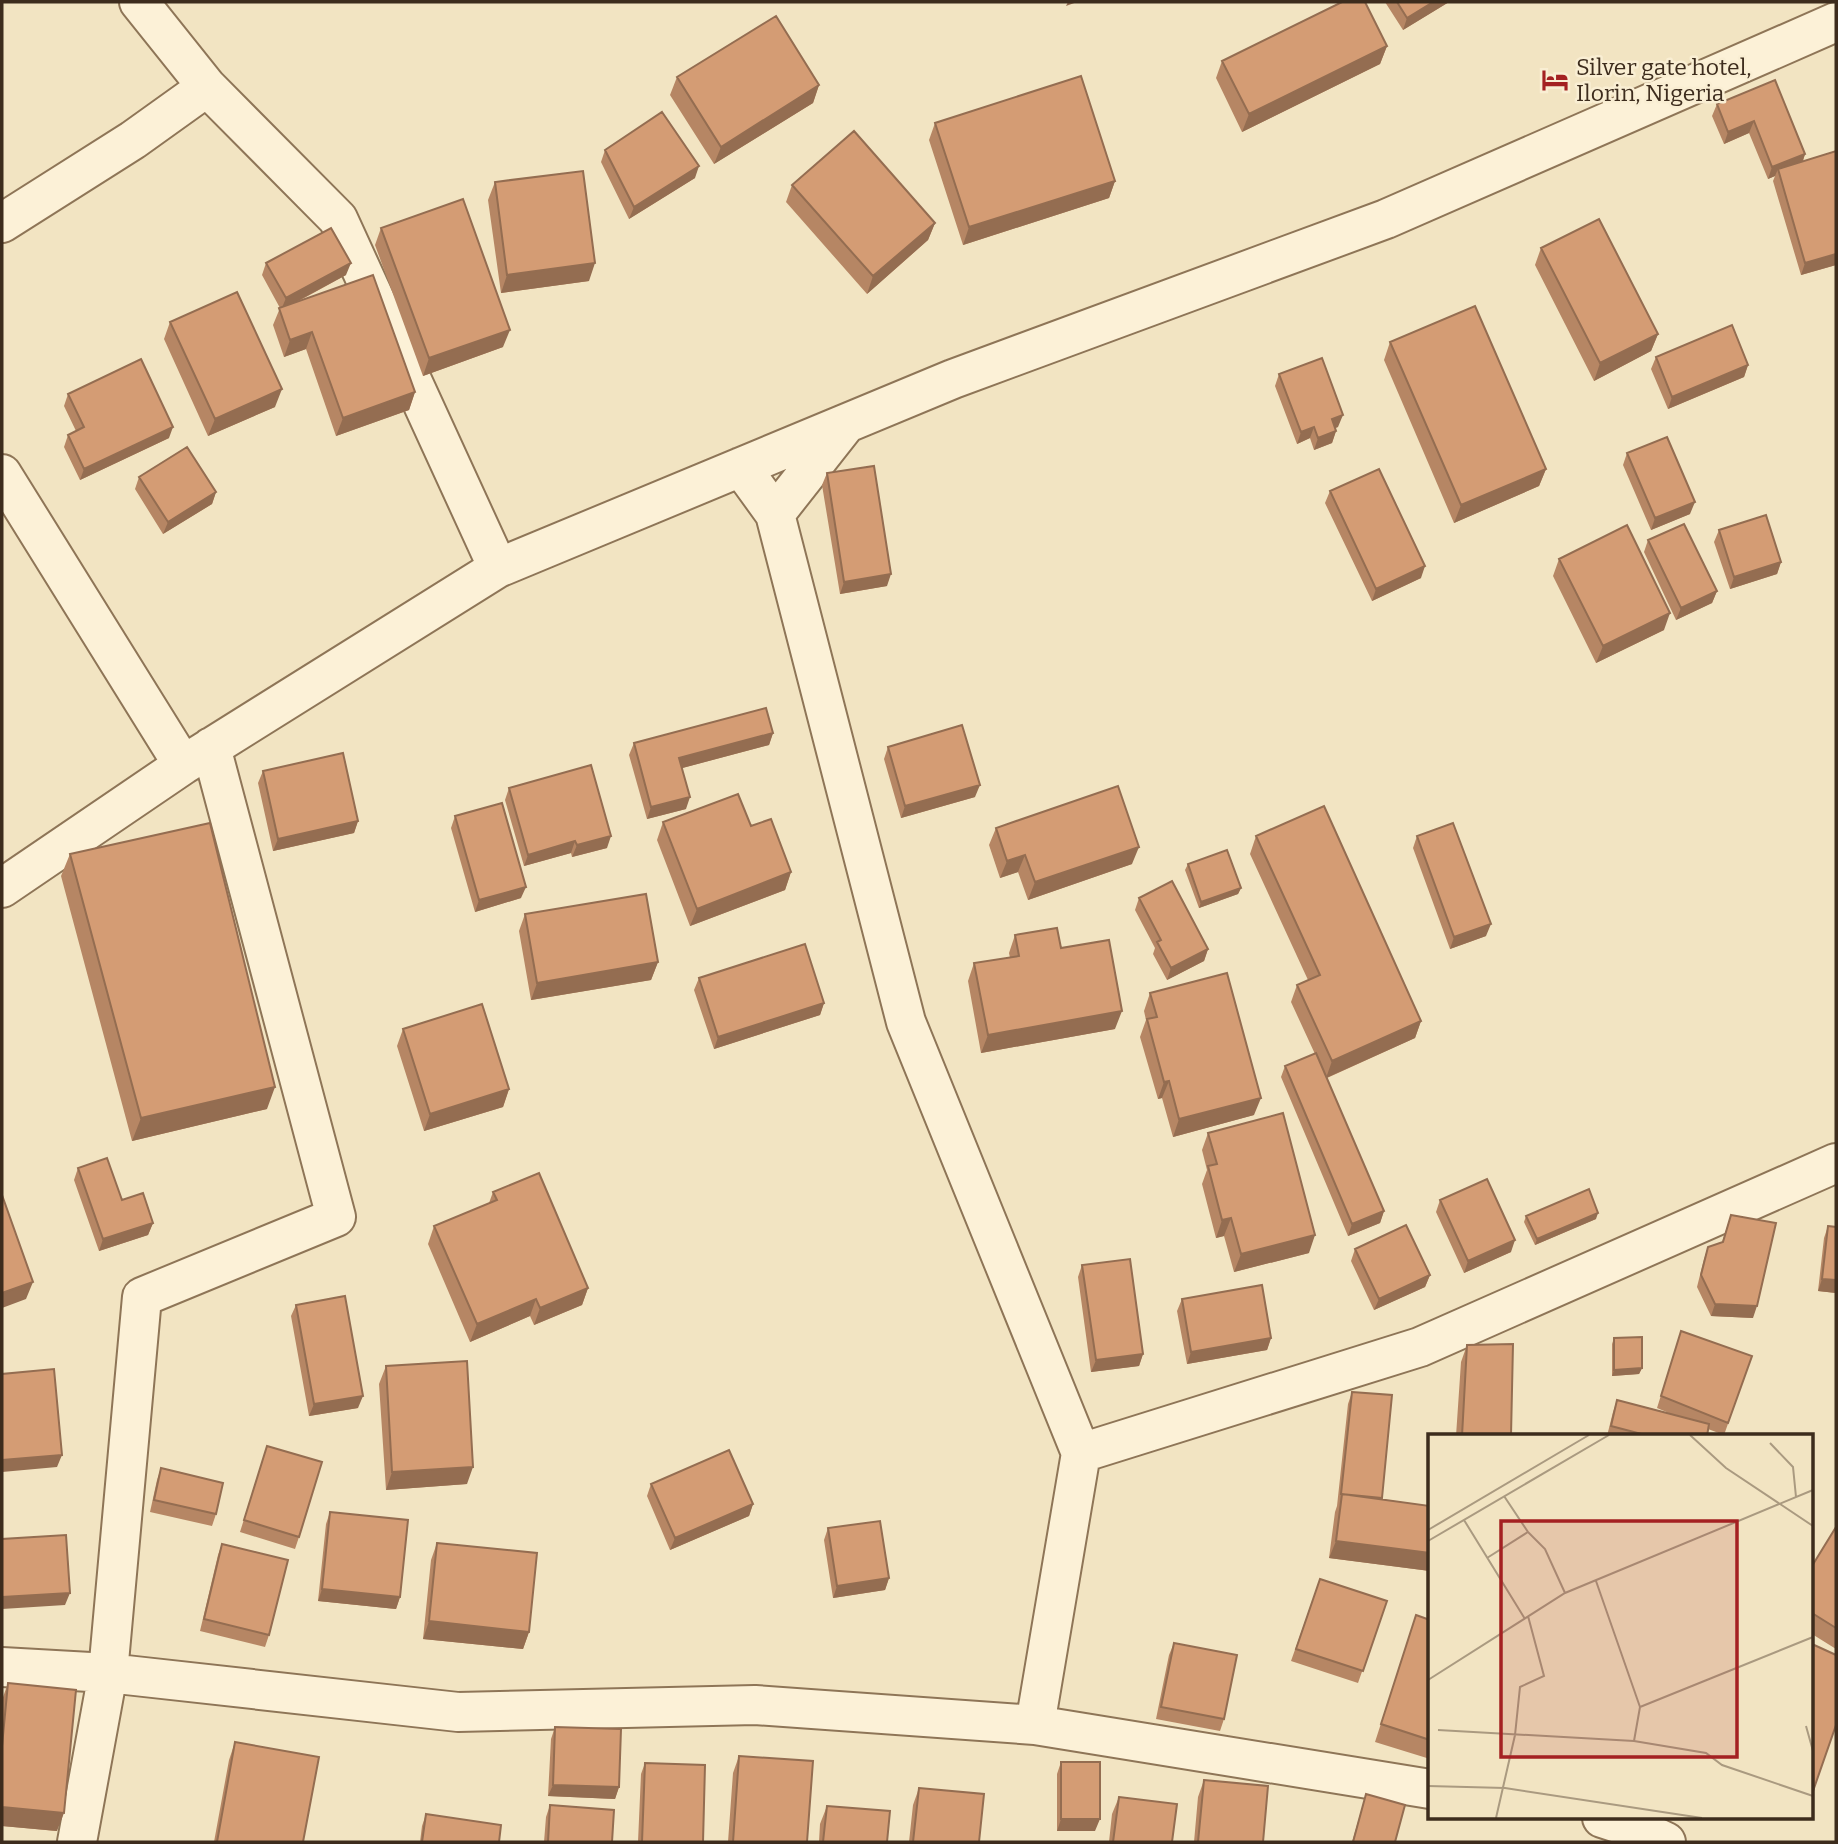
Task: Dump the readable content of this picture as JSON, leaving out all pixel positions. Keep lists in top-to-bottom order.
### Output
{
  "places": {
    "hotel": ["Silver gate hotel, Ilorin, Nigeria"]
  }
}
